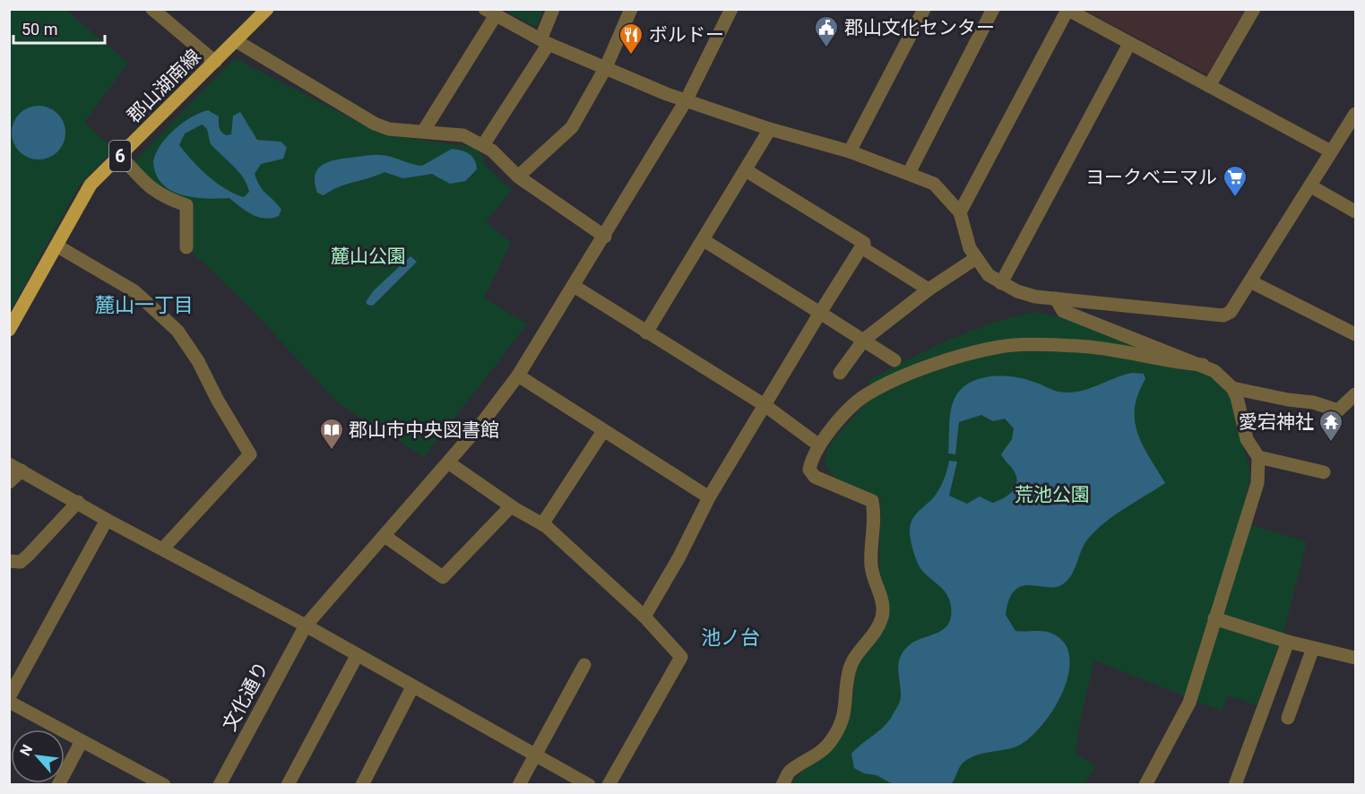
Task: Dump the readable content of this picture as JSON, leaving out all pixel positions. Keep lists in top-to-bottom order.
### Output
{
  "streets": {
    "main road": ["郡山湖南線", "6"],
    "street": ["文化通り"]
  },
  "districts": ["麓山一丁目", "池ノ台"],
  "parks": ["麓山公園", "荒池公園"],
  "places": {
    "public building": ["郡山文化センター"],
    "restaurant": ["ボルドー"],
    "supermarket": ["ヨークベニマル"],
    "temple": ["愛宕神社"],
    "library": ["郡山市中央図書館"]
  },
  "scale_bar": "50 m",
  "north": "top left"
}
